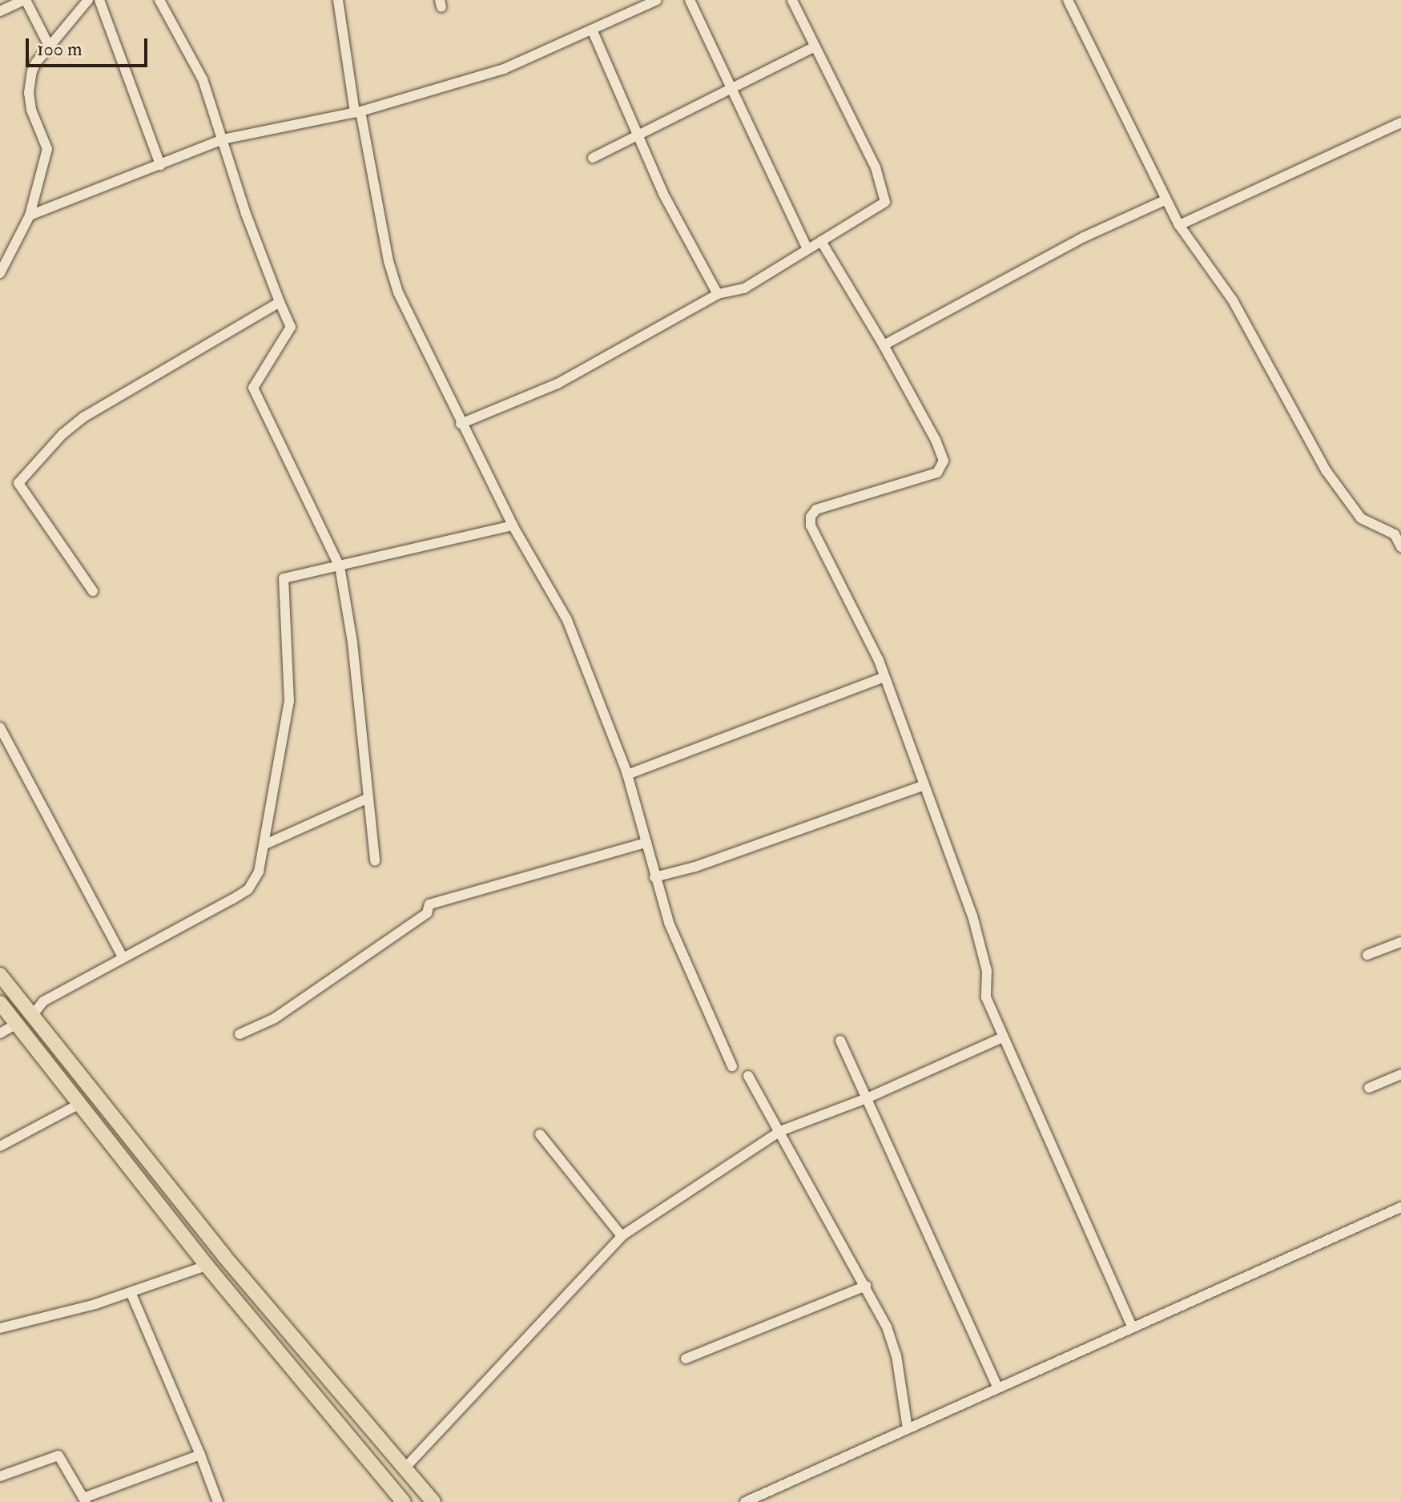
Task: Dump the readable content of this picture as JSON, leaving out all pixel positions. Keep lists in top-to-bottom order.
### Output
{
  "scale_bar": "100 m"
}
